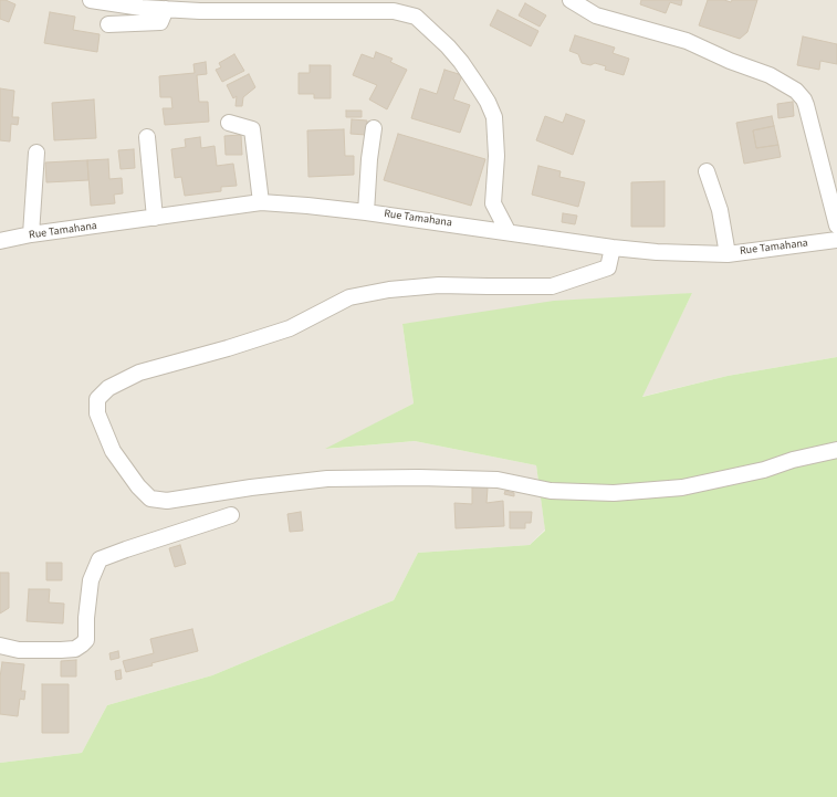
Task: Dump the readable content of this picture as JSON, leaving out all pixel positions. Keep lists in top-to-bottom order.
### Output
{
  "streets": {
    "street": ["Rue Tamahana"]
  }
}
